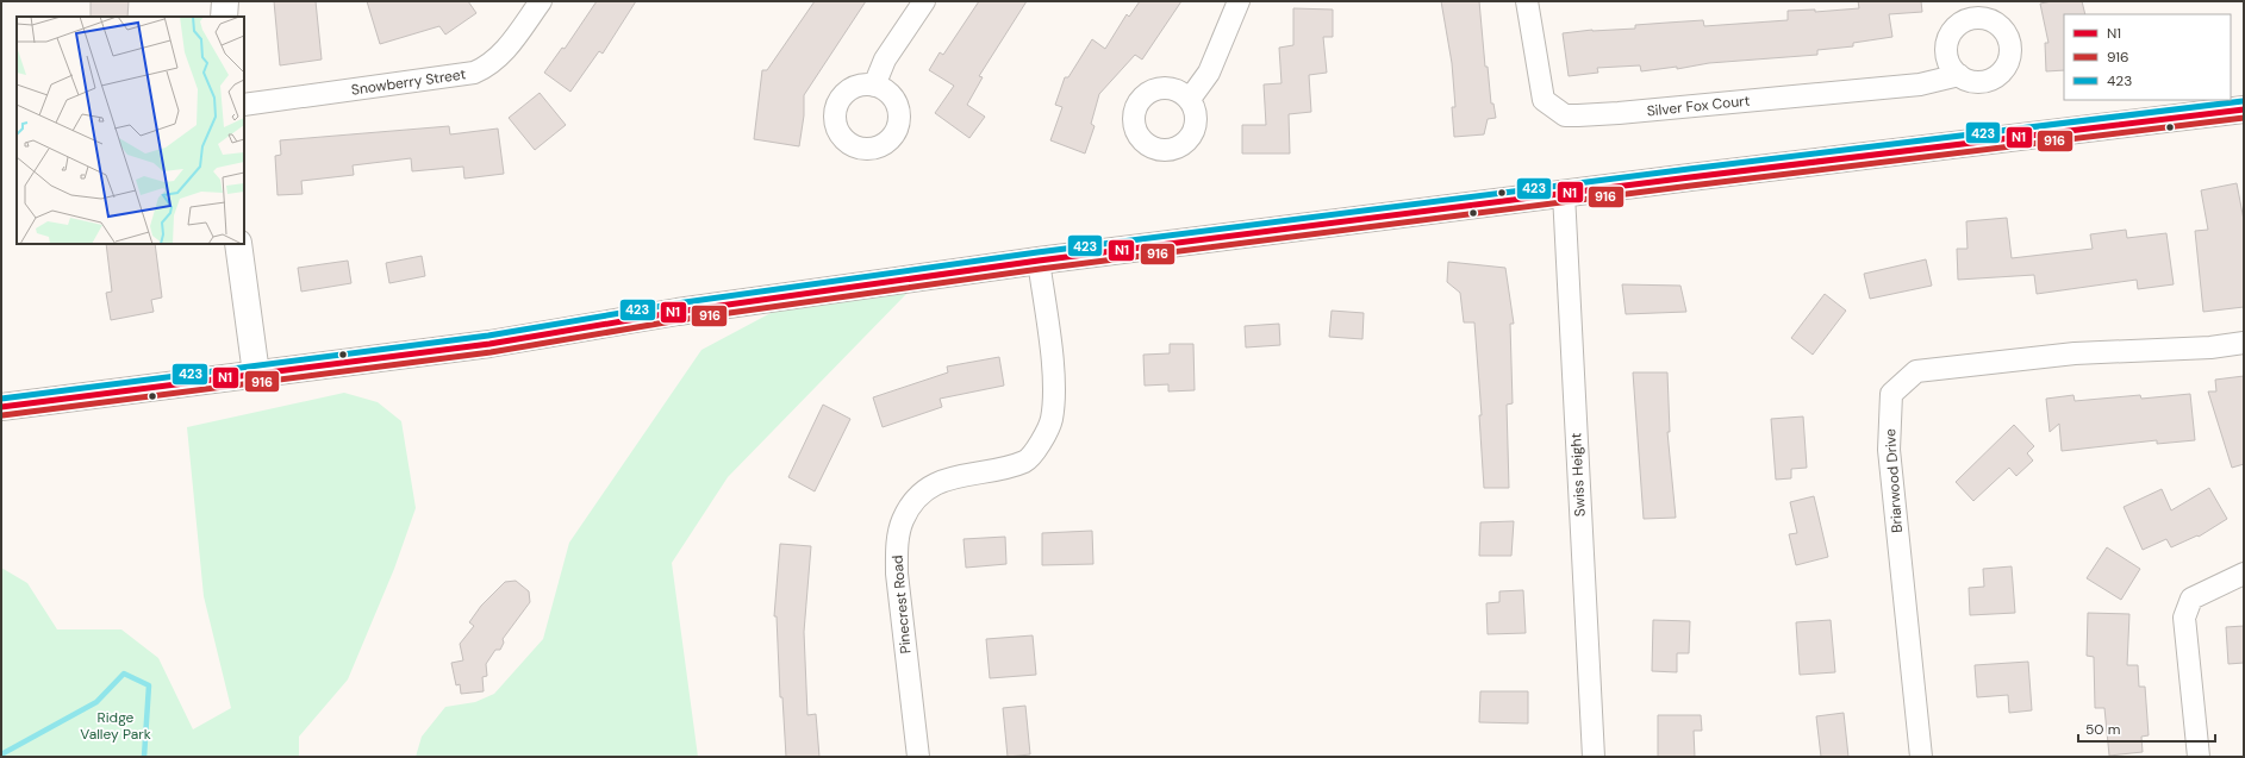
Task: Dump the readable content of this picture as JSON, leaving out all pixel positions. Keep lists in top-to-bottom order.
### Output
{
  "streets": {
    "street": [
      "Snowberry Street",
      "Silver Fox Court",
      "Swiss Height",
      "Briarwood Drive",
      "Pinecrest Road"
    ]
  },
  "parks": ["Ridge Valley Park"],
  "lines": ["transit line 423", "transit line N1", "transit line 916"],
  "legend": ["N1", "916", "423"],
  "scale_bar": "50 m"
}
